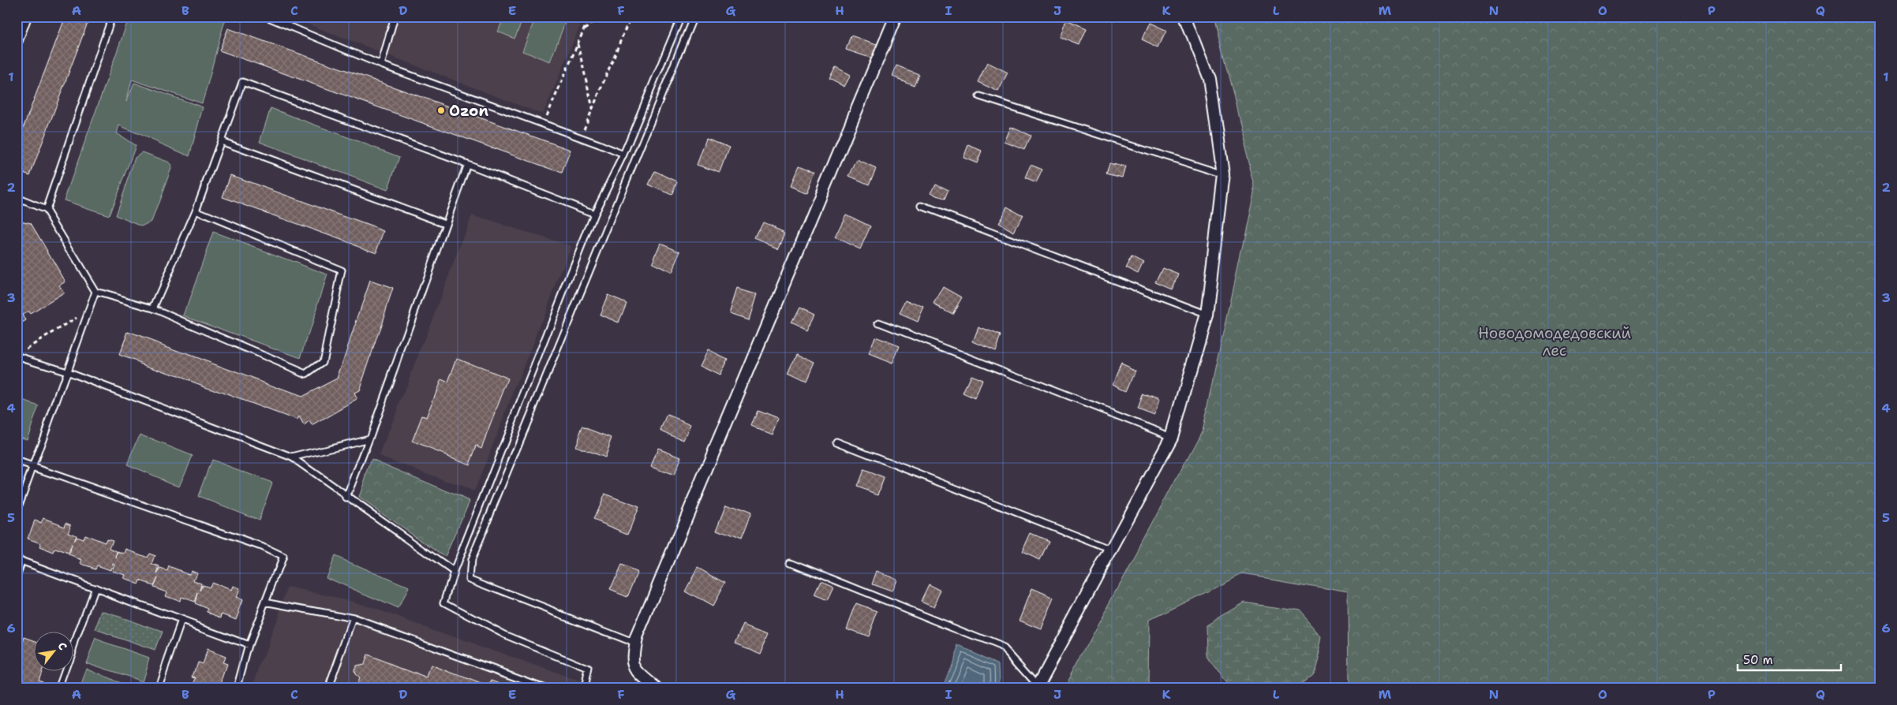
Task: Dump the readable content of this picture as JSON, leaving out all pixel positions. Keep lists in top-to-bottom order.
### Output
{
  "parks": ["Новодомодедовский лес"],
  "places": ["Ozon"],
  "scale_bar": "50 m",
  "north": "top right",
  "grid": {
    "columns": [
      "A",
      "B",
      "C",
      "D",
      "E",
      "F",
      "G",
      "H",
      "I",
      "J",
      "K",
      "L",
      "M",
      "N",
      "O",
      "P",
      "Q"
    ],
    "rows": [
      "1",
      "2",
      "3",
      "4",
      "5",
      "6"
    ]
  }
}
